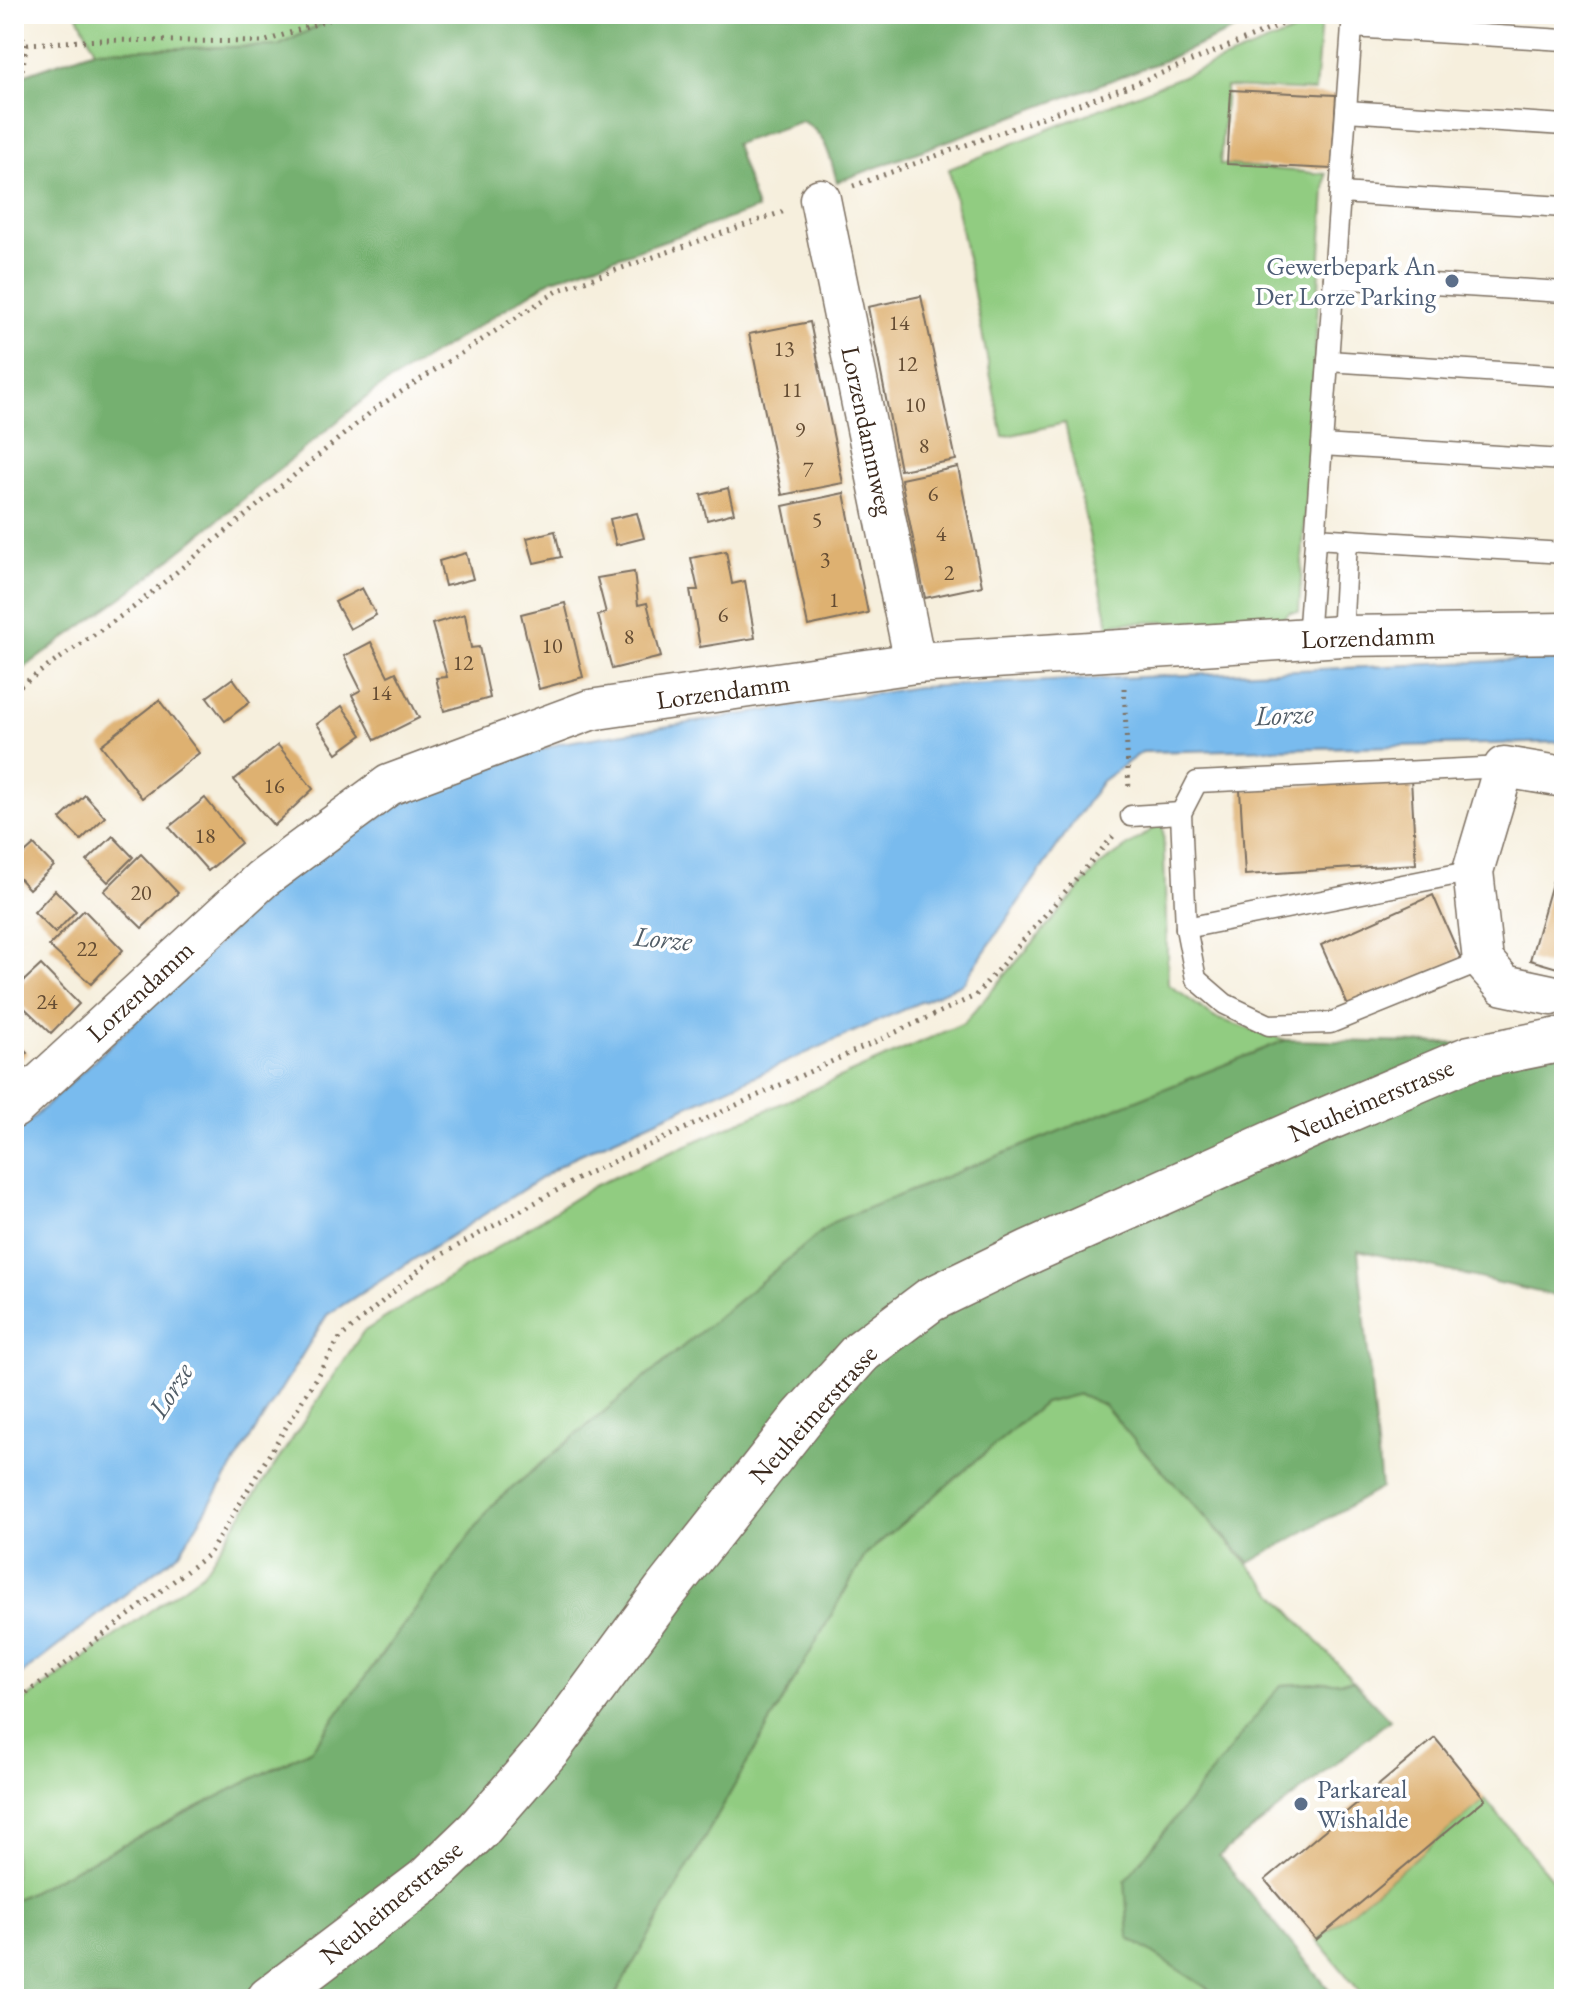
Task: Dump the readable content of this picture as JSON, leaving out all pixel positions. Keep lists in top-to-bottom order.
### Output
{
  "streets": {
    "street": ["Lorzendammweg", "Lorzendamm", "Neuheimerstrasse"]
  },
  "crossings": [
    ["Lorzendammweg", "Lorzendamm"]
  ],
  "water": ["Lorze"],
  "places": ["Gewerbepark An Der Lorze Parking", "Parkareal Wishalde"],
  "house_numbers": [
    "14",
    "13",
    "12",
    "11",
    "10",
    "9",
    "8",
    "7",
    "6",
    "5",
    "4",
    "3",
    "2",
    "1",
    "6",
    "8",
    "10",
    "12",
    "14",
    "16",
    "18",
    "20",
    "22",
    "24"
  ]
}
